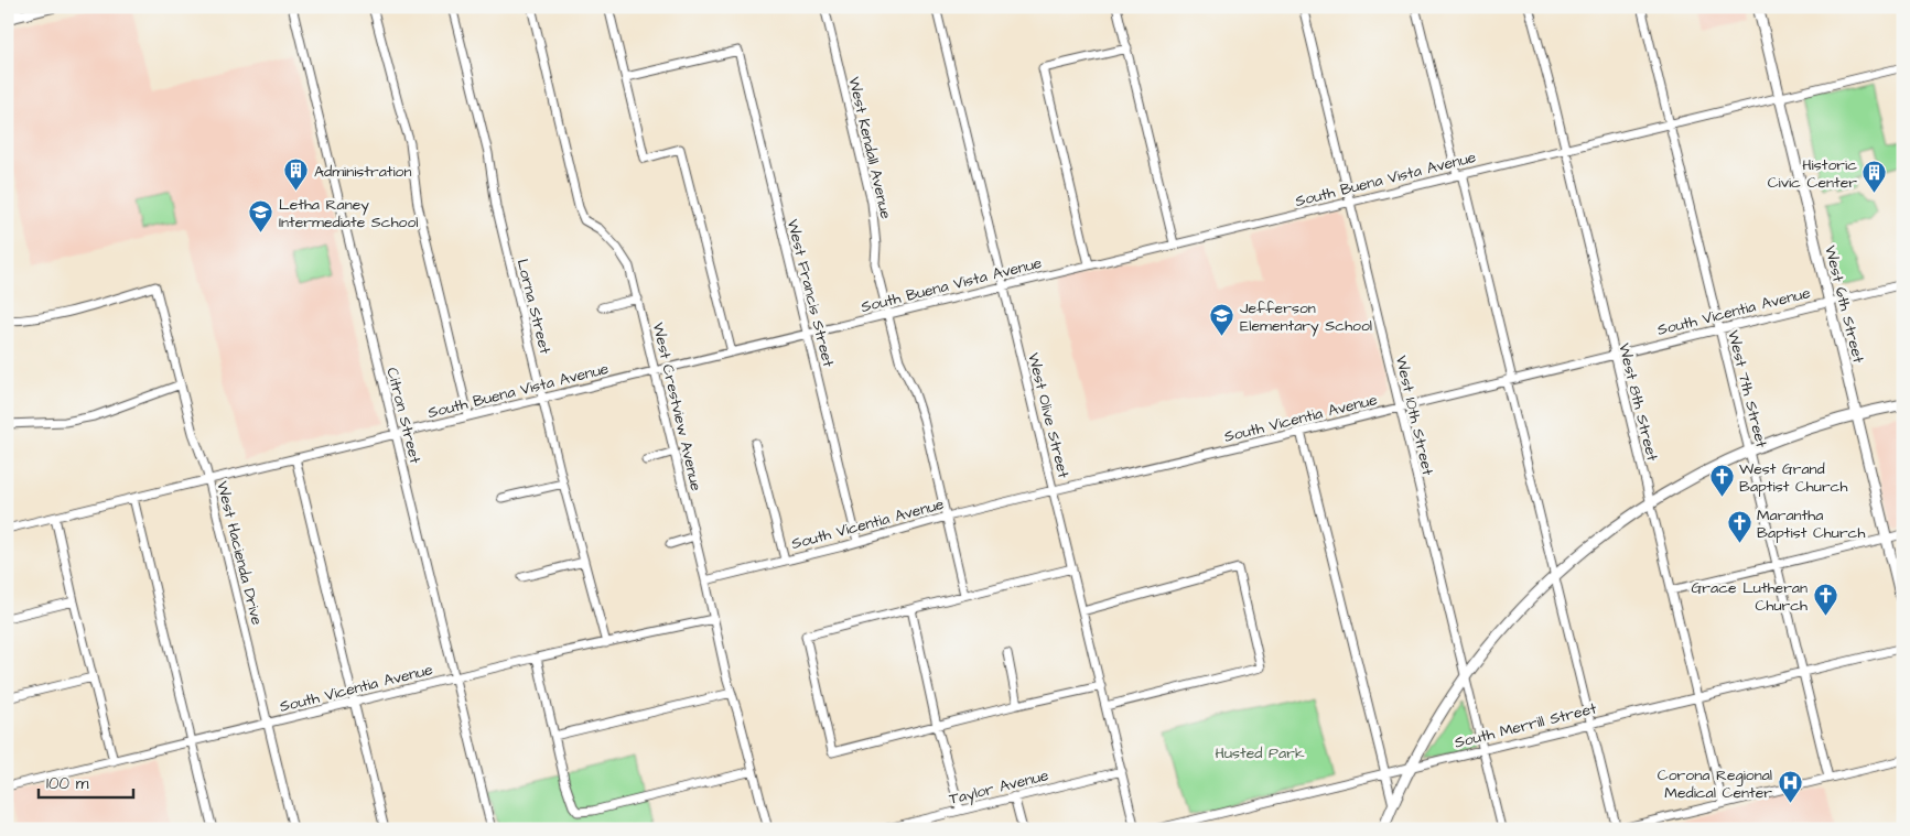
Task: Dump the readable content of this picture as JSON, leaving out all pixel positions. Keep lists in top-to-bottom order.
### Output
{
  "streets": {
    "main road": ["West 6th Street"],
    "street": [
      "West Kendall Avenue",
      "South Buena Vista Avenue",
      "West Francis Street",
      "Lorna Street",
      "South Vicentia Avenue",
      "West 7th Street",
      "West 8th Street",
      "West Crestview Avenue",
      "Citron Street",
      "West Olive Street",
      "West 10th Street",
      "West Hacienda Drive",
      "South Merrill Street",
      "Taylor Avenue"
    ]
  },
  "crossings": [
    ["West Kendall Avenue", "South Buena Vista Avenue"],
    ["West Kendall Avenue", "South Vicentia Avenue"],
    ["South Buena Vista Avenue", "West Francis Street"],
    ["South Buena Vista Avenue", "West 6th Street"],
    ["South Buena Vista Avenue", "Lorna Street"],
    ["South Buena Vista Avenue", "West 7th Street"],
    ["South Buena Vista Avenue", "West 8th Street"],
    ["South Buena Vista Avenue", "West Crestview Avenue"],
    ["South Buena Vista Avenue", "Citron Street"],
    ["South Buena Vista Avenue", "West Olive Street"],
    ["South Buena Vista Avenue", "West 10th Street"],
    ["South Buena Vista Avenue", "West Hacienda Drive"],
    ["West Francis Street", "South Vicentia Avenue"],
    ["West 6th Street", "South Vicentia Avenue"],
    ["Lorna Street", "South Vicentia Avenue"],
    ["South Vicentia Avenue", "West 7th Street"],
    ["South Vicentia Avenue", "West 8th Street"],
    ["South Vicentia Avenue", "West Crestview Avenue"],
    ["South Vicentia Avenue", "Citron Street"],
    ["South Vicentia Avenue", "West Olive Street"],
    ["South Vicentia Avenue", "West 10th Street"],
    ["South Vicentia Avenue", "West Hacienda Drive"],
    ["West 7th Street", "South Merrill Street"],
    ["West 8th Street", "South Merrill Street"],
    ["West Olive Street", "Taylor Avenue"],
    ["West 10th Street", "South Merrill Street"]
  ],
  "parks": ["Husted Park"],
  "places": {
    "building": ["Administration", "Historic Civic Center"],
    "school or university": ["Letha Raney Intermediate School", "Jefferson Elementary School"],
    "church": ["West Grand Baptist Church", "Marantha Baptist Church", "Grace Lutheran Church"],
    "hospital": ["Corona Regional Medical Center"]
  },
  "scale_bar": "100 m"
}
